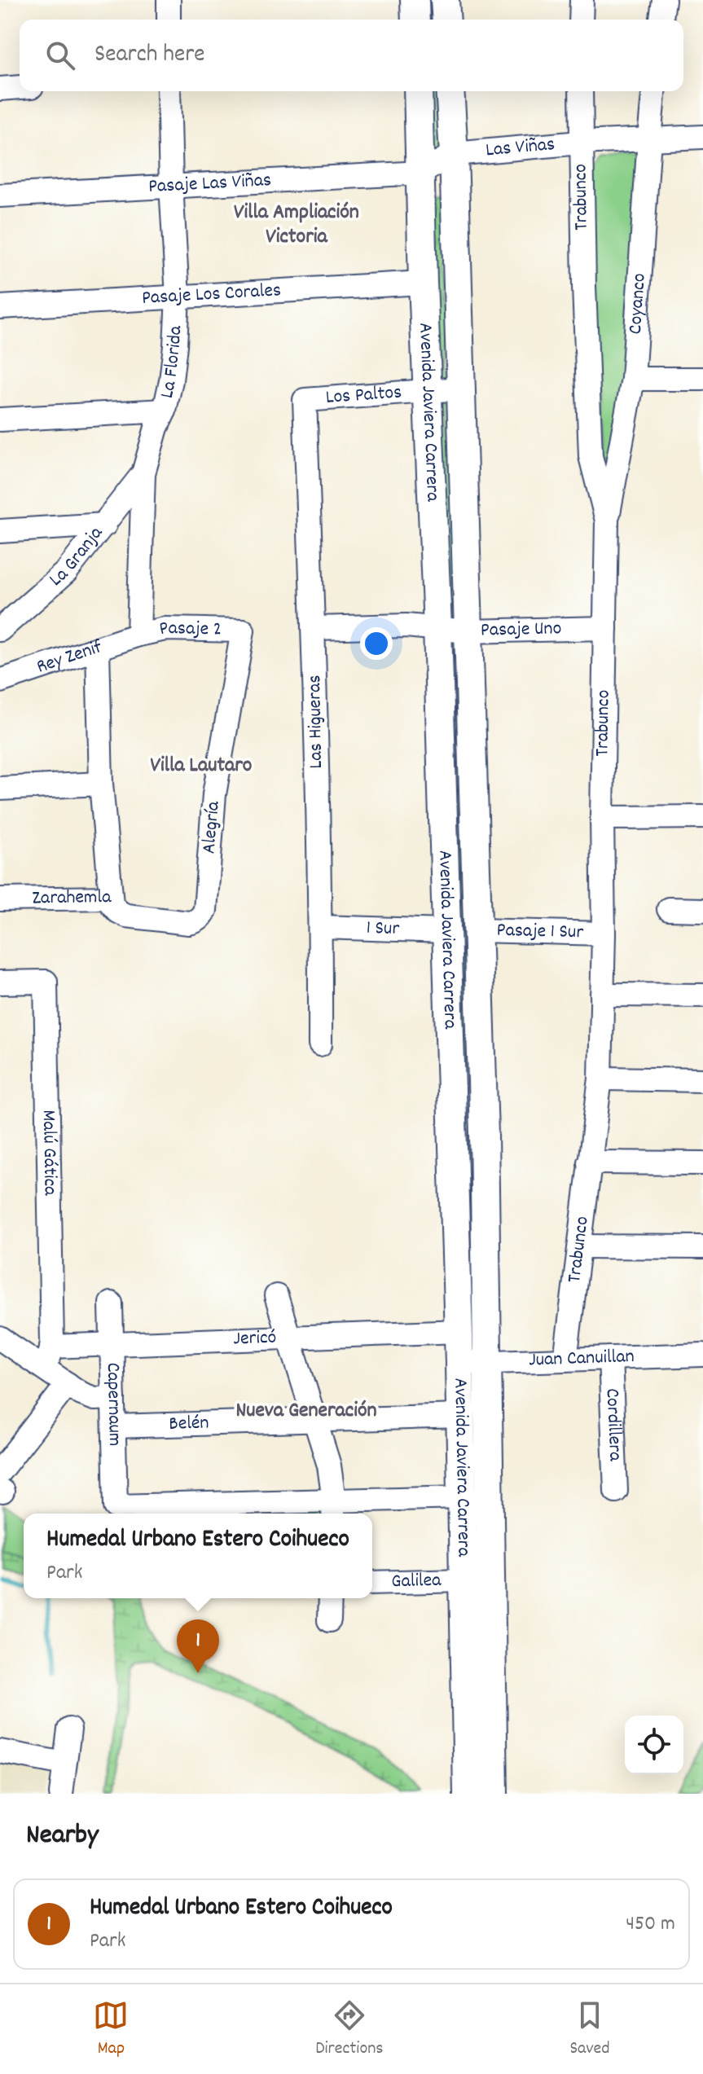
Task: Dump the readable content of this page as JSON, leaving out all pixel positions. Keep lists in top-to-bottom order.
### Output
{
  "streets": {
    "main road": ["Avenida Javiera Carrera"],
    "street": [
      "Las Viñas",
      "Pasaje Las Viñas",
      "Trabunco",
      "Pasaje Los Corales",
      "Coyanco",
      "La Florida",
      "Los Paltos",
      "La Granja",
      "Pasaje Uno",
      "Pasaje 2",
      "Rey Zenif",
      "Las Higueras",
      "Alegría",
      "Zarahemla",
      "1 Sur",
      "Pasaje 1 Sur",
      "Malú Gática",
      "Jericó",
      "Juan Canuillan",
      "Capernaum",
      "Cordillera",
      "Belén",
      "Galilea"
    ]
  },
  "crossings": [
    ["Las Viñas", "Pasaje Las Viñas"],
    ["Las Viñas", "Trabunco"],
    ["Las Viñas", "Coyanco"],
    ["Las Viñas", "Avenida Javiera Carrera"],
    ["Pasaje Las Viñas", "La Florida"],
    ["Pasaje Las Viñas", "Avenida Javiera Carrera"],
    ["Trabunco", "Coyanco"],
    ["Trabunco", "Pasaje Uno"],
    ["Trabunco", "Pasaje 1 Sur"],
    ["Trabunco", "Juan Canuillan"],
    ["Pasaje Los Corales", "La Florida"],
    ["Pasaje Los Corales", "Avenida Javiera Carrera"],
    ["La Florida", "La Granja"],
    ["La Florida", "Pasaje 2"],
    ["La Florida", "Rey Zenif"],
    ["Los Paltos", "Avenida Javiera Carrera"],
    ["Los Paltos", "Las Higueras"],
    ["Avenida Javiera Carrera", "Pasaje Uno"],
    ["Avenida Javiera Carrera", "1 Sur"],
    ["Avenida Javiera Carrera", "Pasaje 1 Sur"],
    ["Avenida Javiera Carrera", "Jericó"],
    ["Avenida Javiera Carrera", "Juan Canuillan"],
    ["Avenida Javiera Carrera", "Belén"],
    ["Avenida Javiera Carrera", "Galilea"],
    ["Pasaje 2", "Rey Zenif"],
    ["Pasaje 2", "Alegría"],
    ["Las Higueras", "1 Sur"],
    ["Alegría", "Zarahemla"],
    ["Malú Gática", "Jericó"],
    ["Jericó", "Capernaum"],
    ["Juan Canuillan", "Cordillera"],
    ["Capernaum", "Belén"]
  ],
  "districts": ["Villa Ampliación Victoria", "Villa Lautaro", "Nueva Generación"],
  "page": {
    "search": "Search here",
    "popup": ["Humedal Urbano Estero Coihueco", "Park"],
    "pins": "1",
    "heading": "Nearby",
    "list": [
      {
        "mark": "1",
        "name": "Humedal Urbano Estero Coihueco",
        "note": "Park",
        "value": "450 m"
      }
    ],
    "nav": ["Map", "Directions", "Saved"]
  }
}
